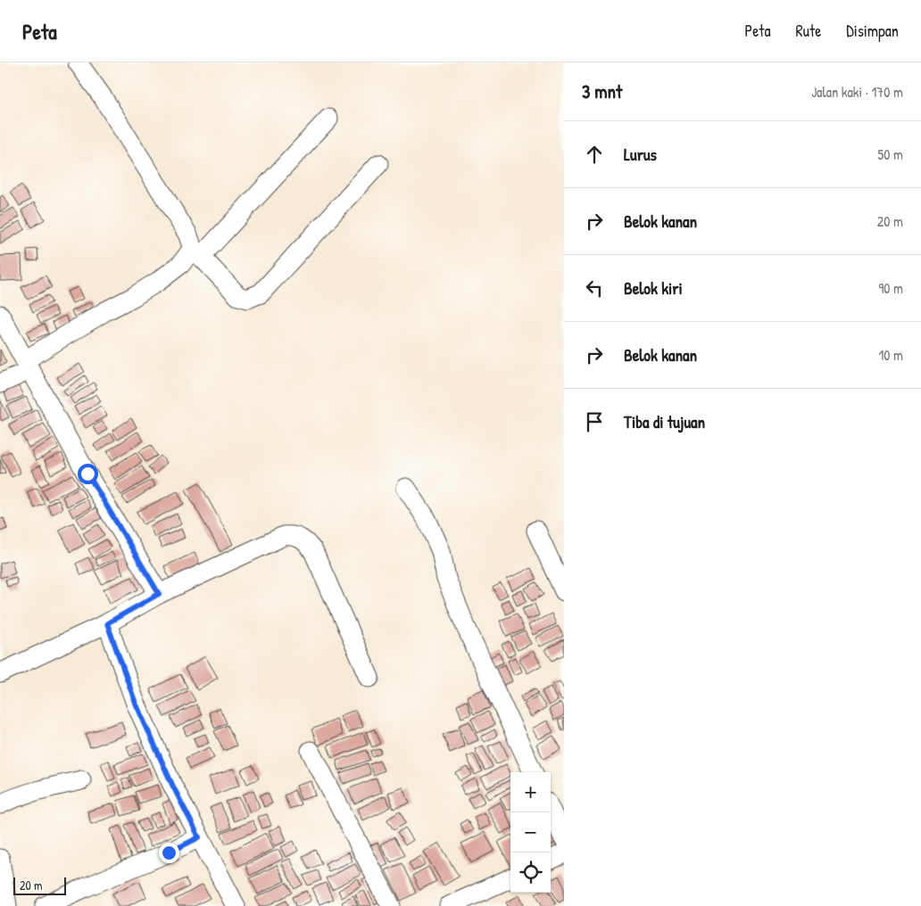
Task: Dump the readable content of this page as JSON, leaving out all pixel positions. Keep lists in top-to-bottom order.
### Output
{
  "scale_bar": "20 m",
  "page": {
    "header": "Peta",
    "nav": ["Peta", "Rute", "Disimpan"],
    "heading": ["3 mnt", "Jalan kaki · 170 m"],
    "list": [
      ["Lurus", "50 m"],
      ["Belok kanan", "20 m"],
      ["Belok kiri", "90 m"],
      ["Belok kanan", "10 m"],
      "Tiba di tujuan"
    ],
    "map_buttons": ["+", "−"],
    "scale": "20 m"
  }
}
